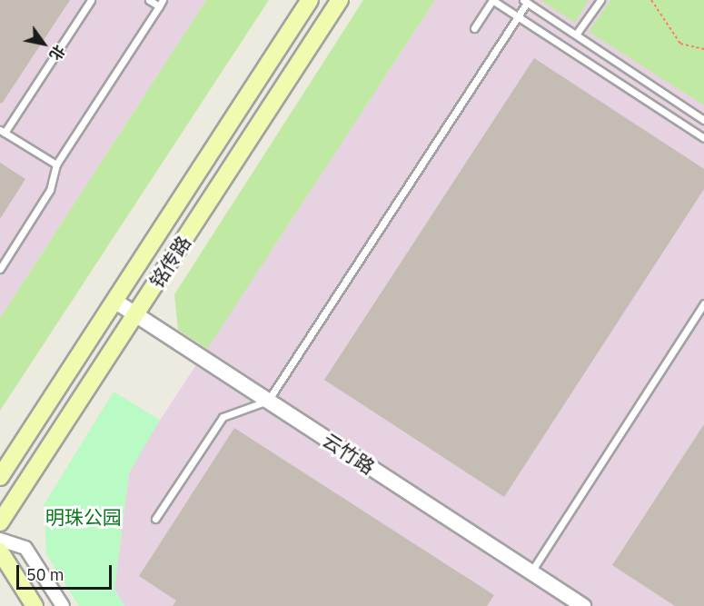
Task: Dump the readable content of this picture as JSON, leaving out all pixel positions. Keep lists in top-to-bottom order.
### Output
{
  "streets": {
    "main road": ["铭传路"],
    "street": ["云竹路"]
  },
  "crossings": [
    ["铭传路", "云竹路"]
  ],
  "parks": ["明珠公园"],
  "scale_bar": "50 m",
  "north": "bottom right"
}
